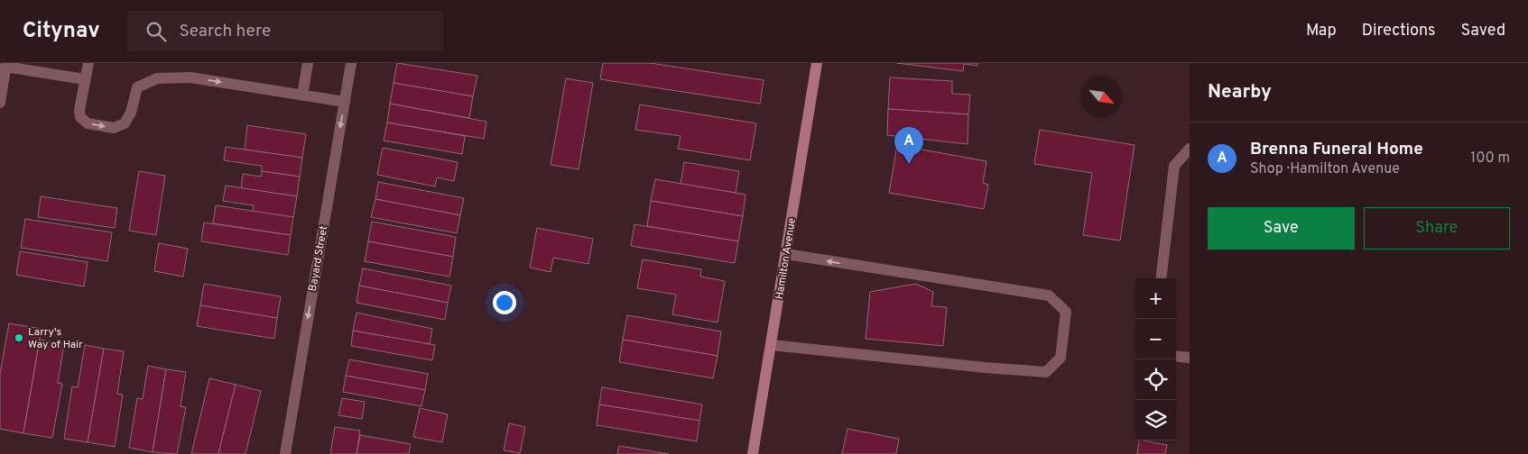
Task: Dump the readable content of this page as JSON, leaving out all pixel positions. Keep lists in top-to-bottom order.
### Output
{
  "streets": {
    "main road": ["Hamilton Avenue"],
    "street": ["Bayard Street"]
  },
  "one_way": ["Bayard Street"],
  "places": ["Larry's Way of Hair"],
  "north": "bottom right",
  "page": {
    "header": "Citynav",
    "search": "Search here",
    "nav": ["Map", "Directions", "Saved"],
    "heading": "Nearby",
    "list": [
      {
        "mark": "A",
        "name": "Brenna Funeral Home",
        "note": "Shop · Hamilton Avenue",
        "value": "100 m"
      }
    ],
    "pins": "A",
    "buttons": ["Save", "Share"],
    "map_buttons": ["+", "−"]
  }
}
